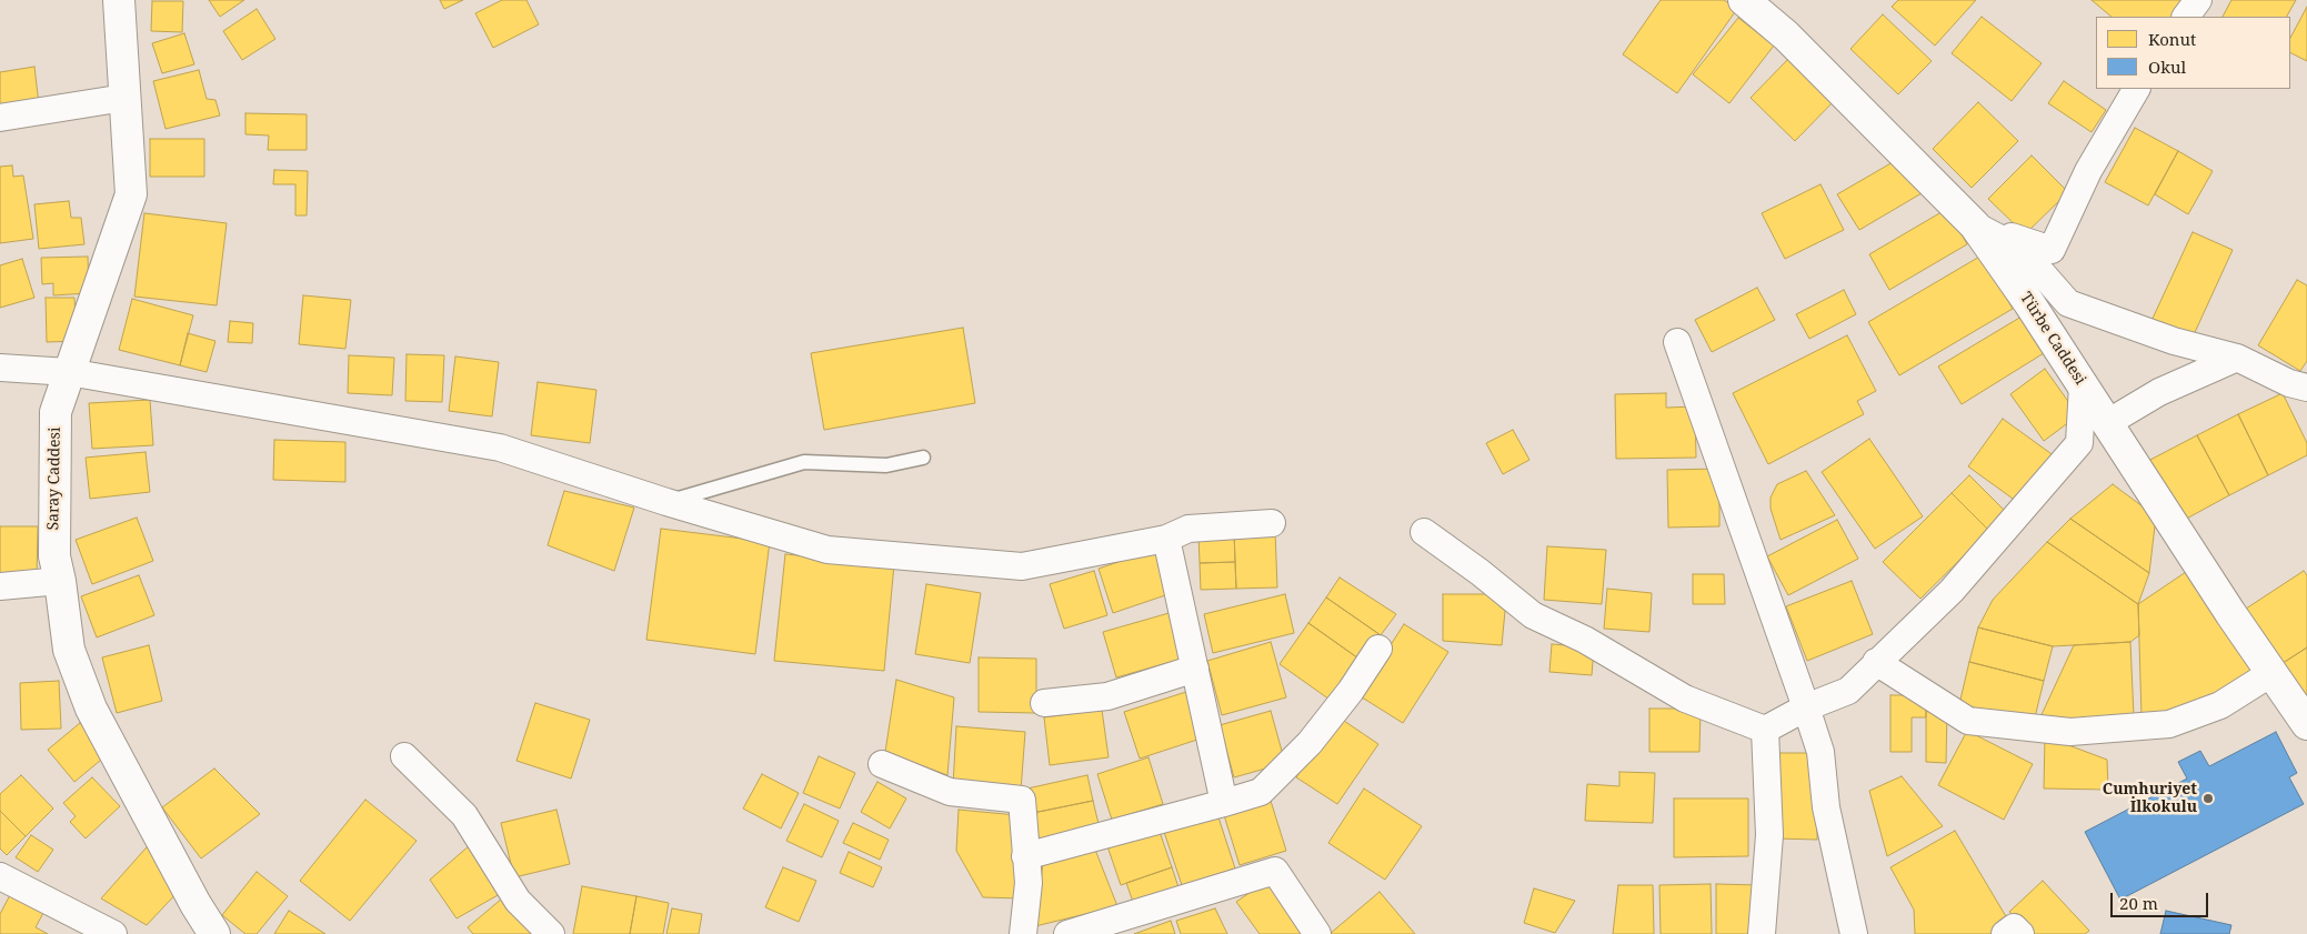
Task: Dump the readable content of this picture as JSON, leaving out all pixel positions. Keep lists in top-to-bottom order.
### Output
{
  "streets": {
    "street": ["Türbe Caddesi", "Saray Caddesi"]
  },
  "places": ["Cumhuriyet İlkokulu"],
  "legend": ["Konut", "Okul"],
  "scale_bar": "20 m"
}
